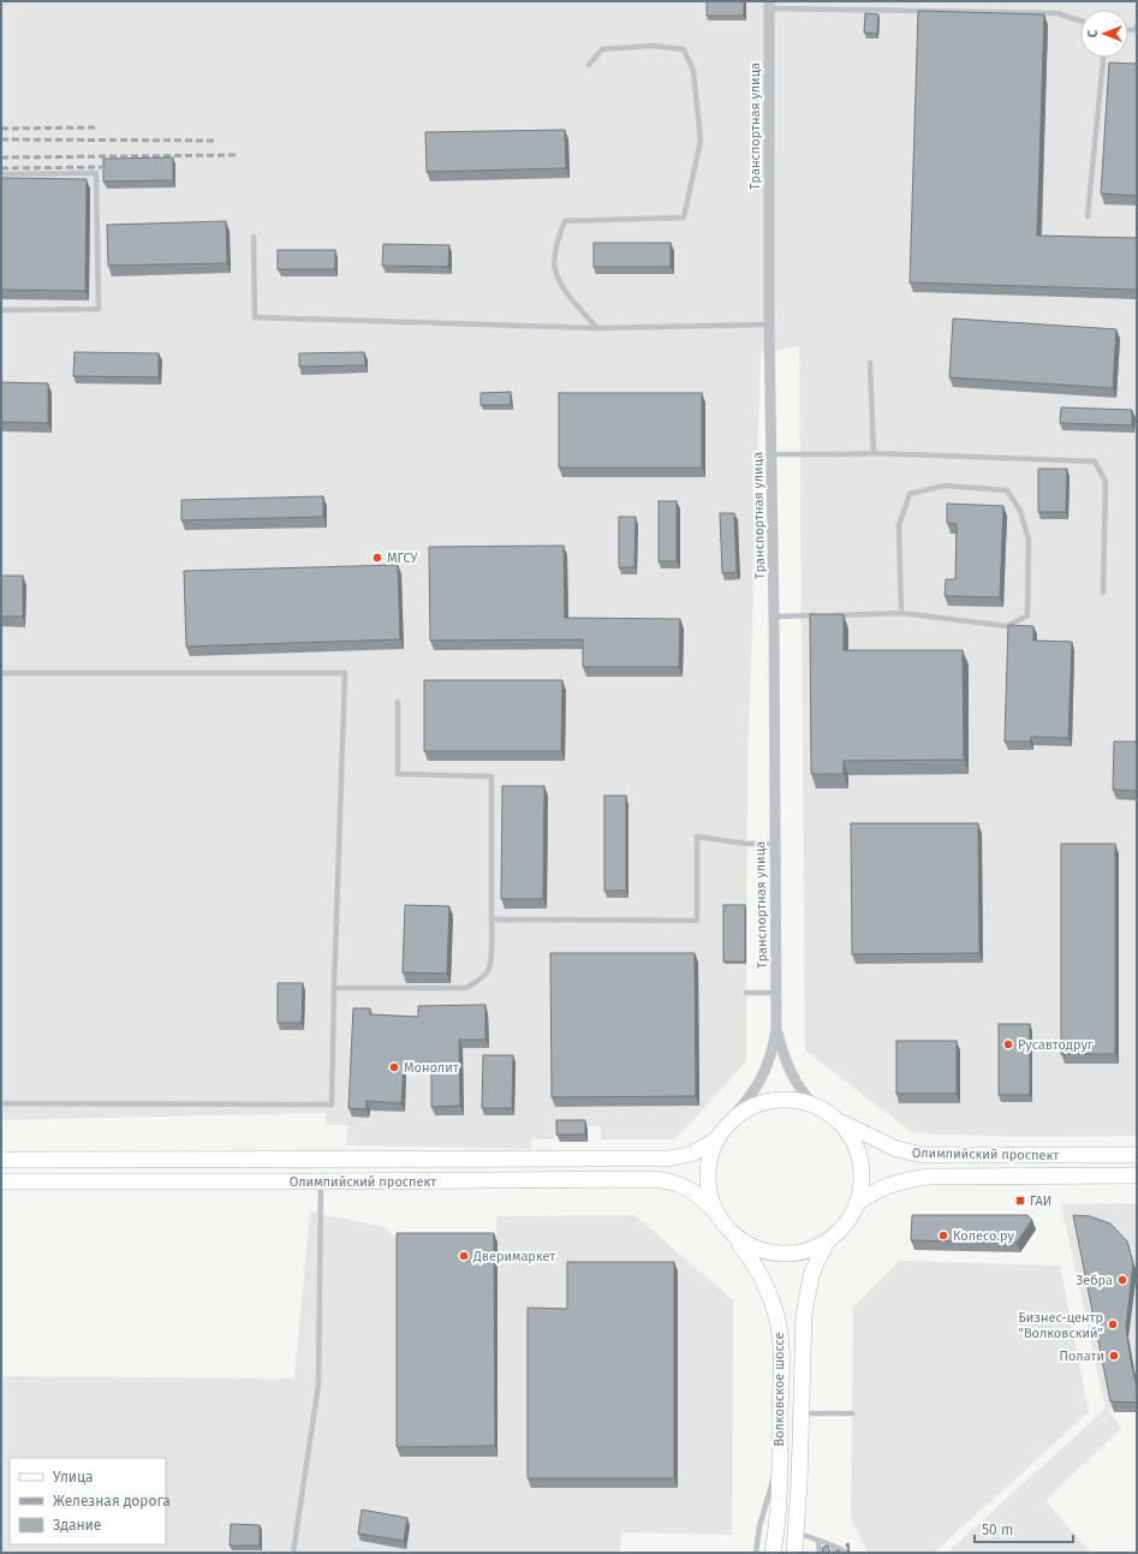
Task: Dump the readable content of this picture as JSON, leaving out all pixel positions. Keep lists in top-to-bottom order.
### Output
{
  "streets": {
    "main road": ["Олимпийский проспект", "Волковское шоссе"],
    "street": ["Транспортная улица"]
  },
  "crossings": [
    ["Транспортная улица", "Олимпийский проспект"],
    ["Транспортная улица", "Волковское шоссе"],
    ["Олимпийский проспект", "Волковское шоссе"]
  ],
  "places": {
    "other": [
      "МГСУ",
      "Русавтодруг",
      "Монолит",
      "Колесо.ру",
      "Дверимаркет",
      "Зебра",
      "Бизнес-центр \"Волковский\"",
      "Полати"
    ],
    "transit": ["ГАИ"]
  },
  "legend": ["Улица", "Железная дорога", "Здание"],
  "scale_bar": "50 m",
  "north": "left"
}
